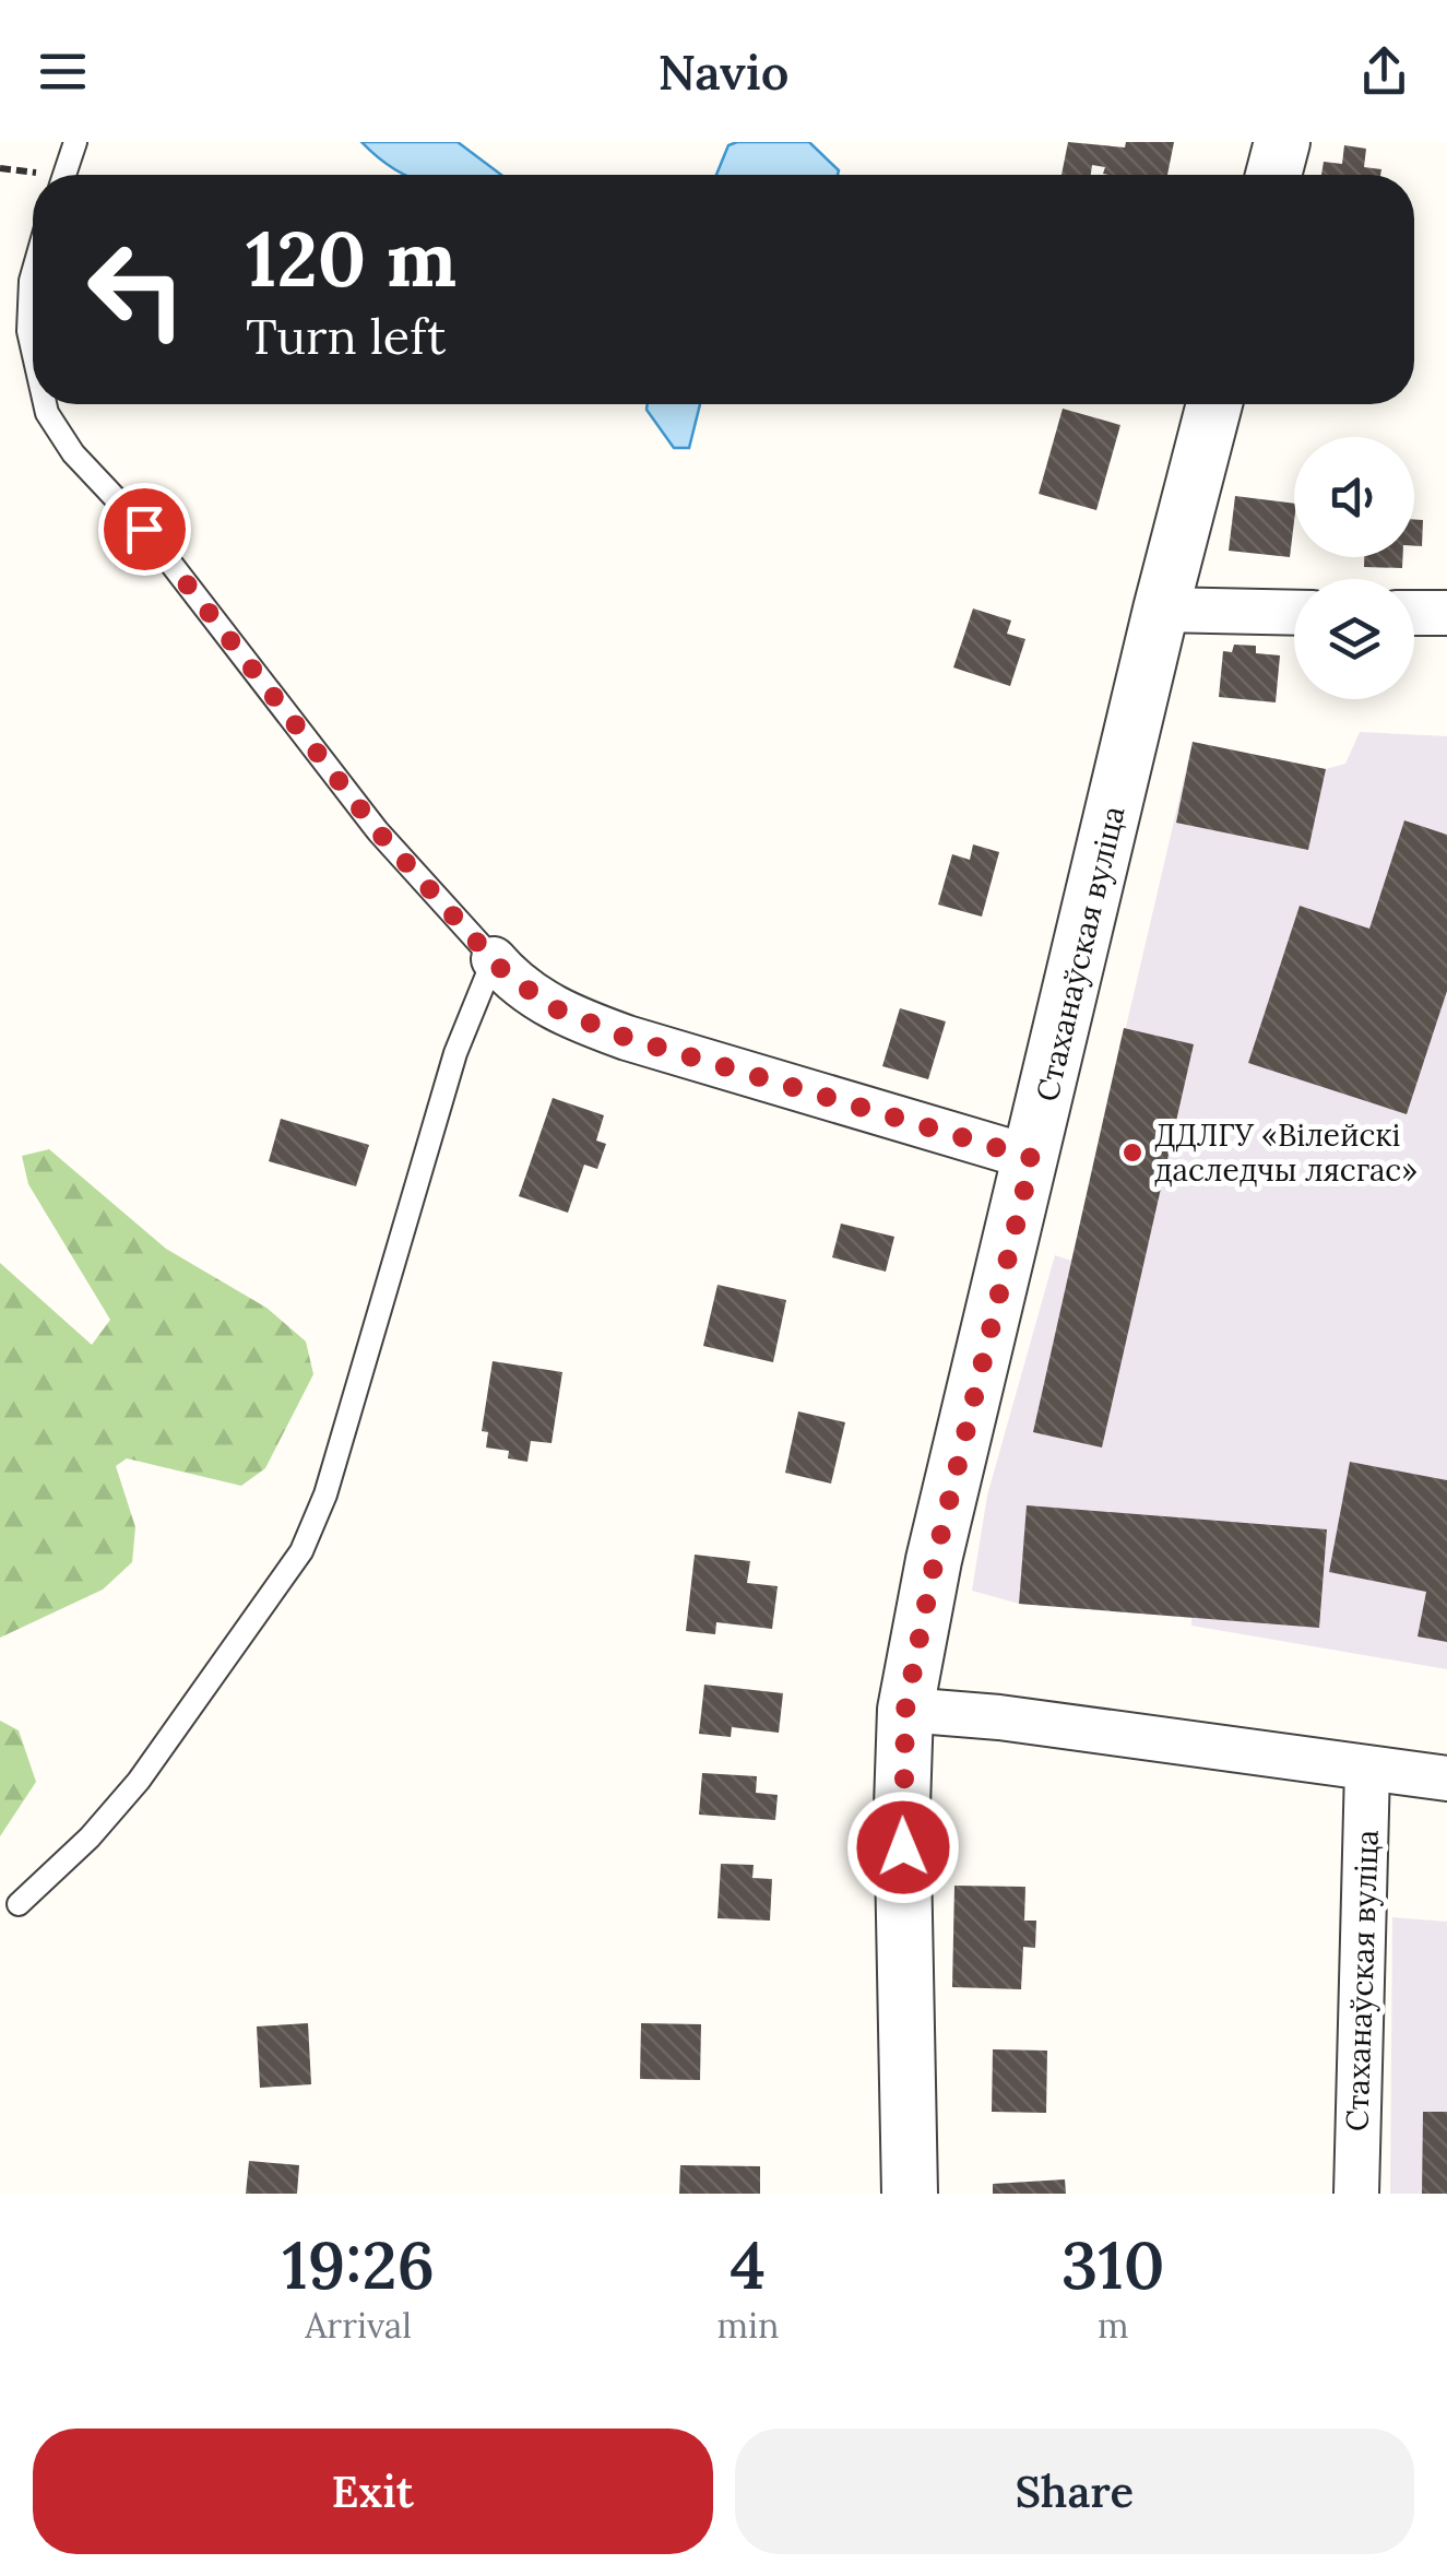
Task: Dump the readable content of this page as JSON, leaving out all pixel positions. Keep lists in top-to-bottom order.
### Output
{
  "streets": {
    "street": ["Стаханаўская вуліца"]
  },
  "places": ["ДДЛГУ «Вілейскі даследчы лясгас»"],
  "page": {
    "header": "Navio",
    "turn": ["120 m", "Turn left"],
    "eta": [
      "19:26",
      "Arrival",
      "4",
      "min",
      "310",
      "m"
    ],
    "buttons": ["Exit", "Share"]
  }
}
